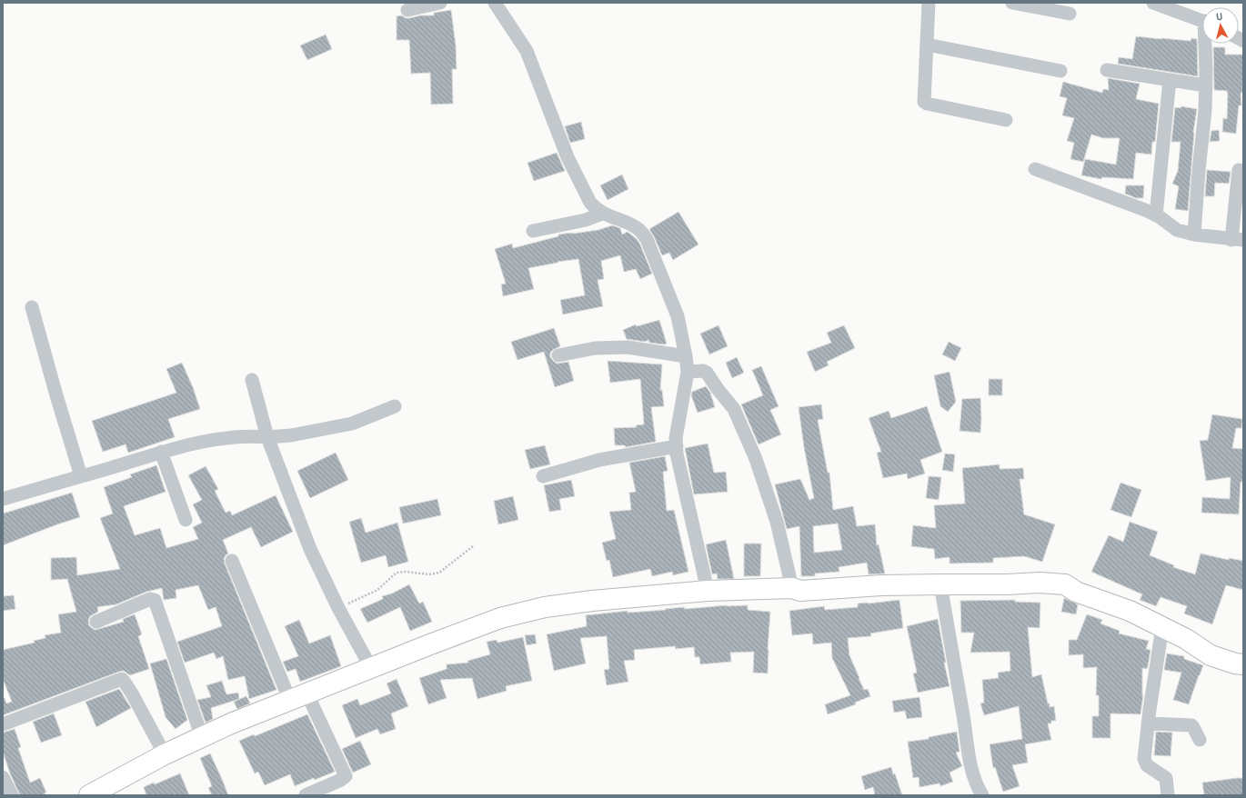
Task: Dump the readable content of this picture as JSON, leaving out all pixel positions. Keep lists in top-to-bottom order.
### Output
{
  "north": "top"
}
